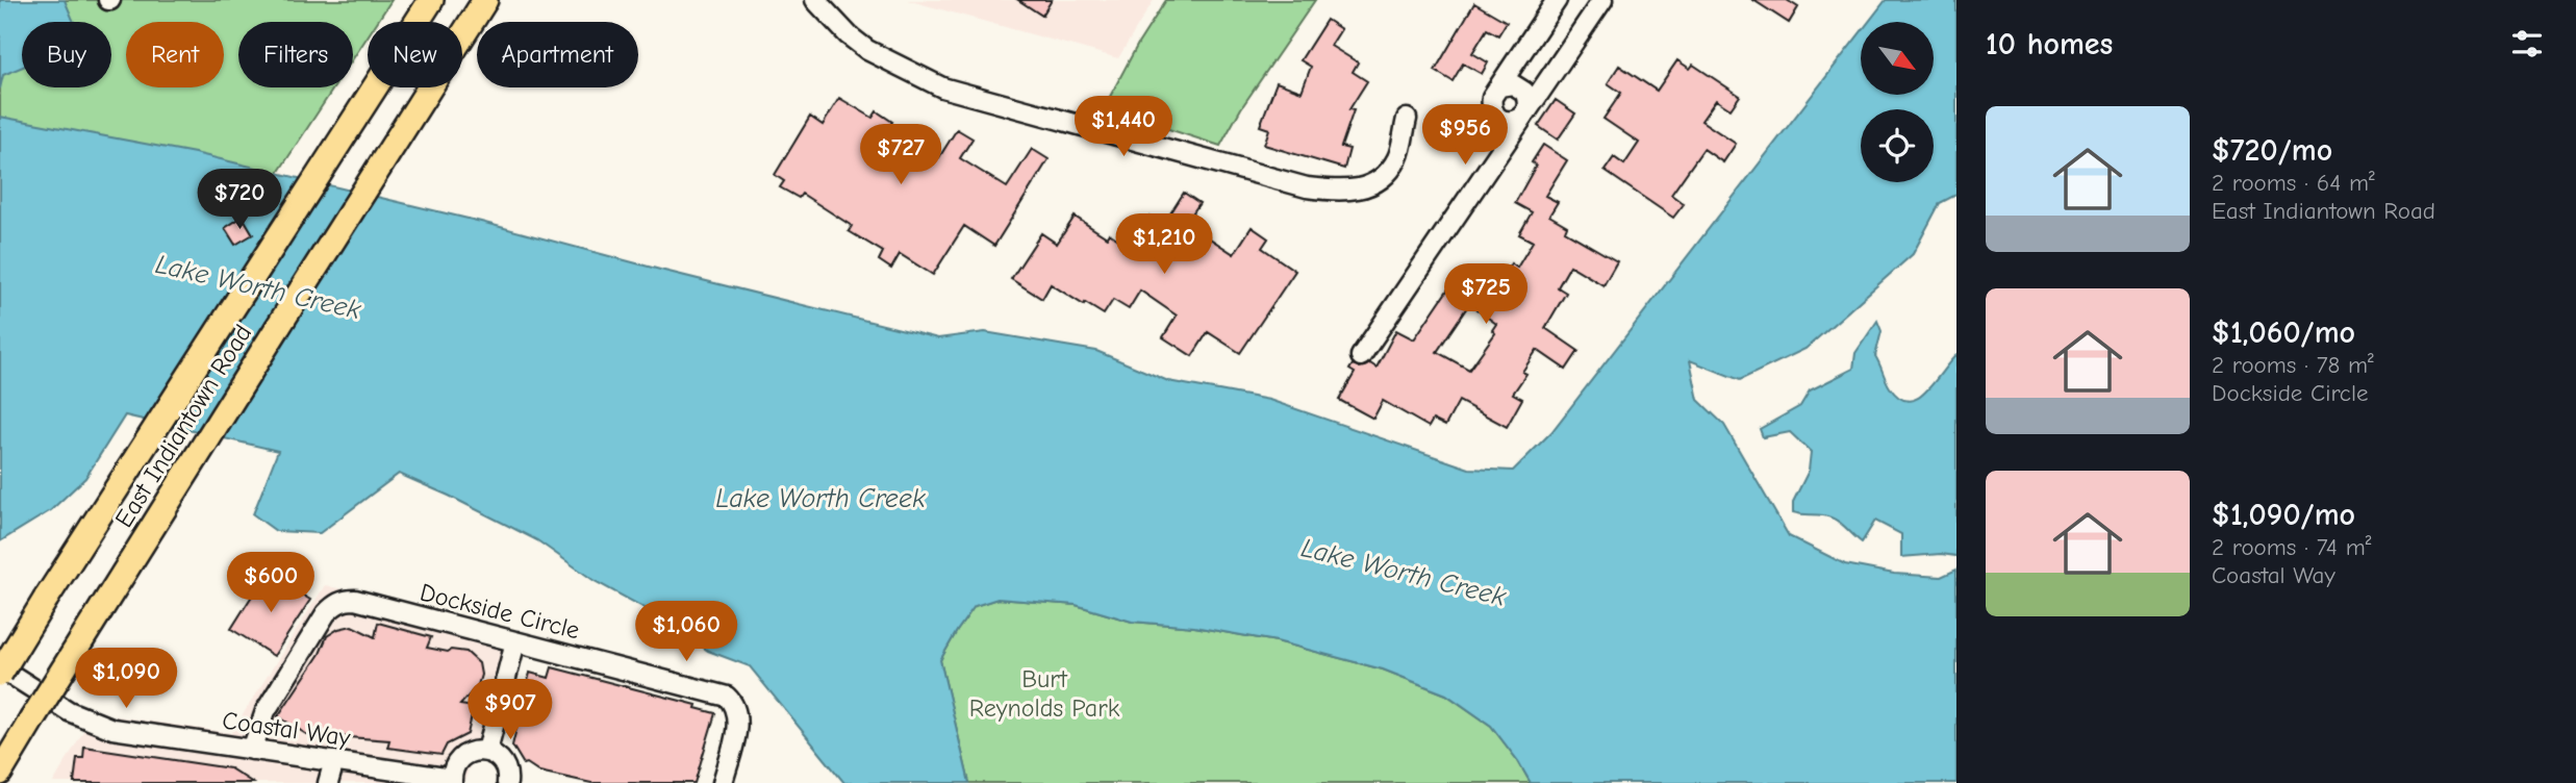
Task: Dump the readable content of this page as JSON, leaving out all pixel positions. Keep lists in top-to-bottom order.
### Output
{
  "streets": {
    "main road": ["East Indiantown Road"],
    "street": ["Dockside Circle", "Coastal Way"]
  },
  "crossings": [
    ["Dockside Circle", "Coastal Way"]
  ],
  "water": ["Lake Worth Creek"],
  "parks": ["Burt Reynolds Park"],
  "north": "bottom right",
  "page": {
    "heading": "10 homes",
    "chip": [
      "Buy",
      "Rent",
      "Filters",
      "New",
      "Apartment"
    ],
    "list": [
      {
        "name": "$720/mo",
        "note": "2 rooms · 64 m² · East Indiantown Road"
      },
      {
        "name": "$1,060/mo",
        "note": "2 rooms · 78 m² · Dockside Circle"
      },
      {
        "name": "$1,090/mo",
        "note": "2 rooms · 74 m² · Coastal Way"
      }
    ],
    "price": [
      "$1,440",
      "$956",
      "$727",
      "$720",
      "$1,210",
      "$725",
      "$600",
      "$1,060",
      "$1,090",
      "$907"
    ]
  }
}
